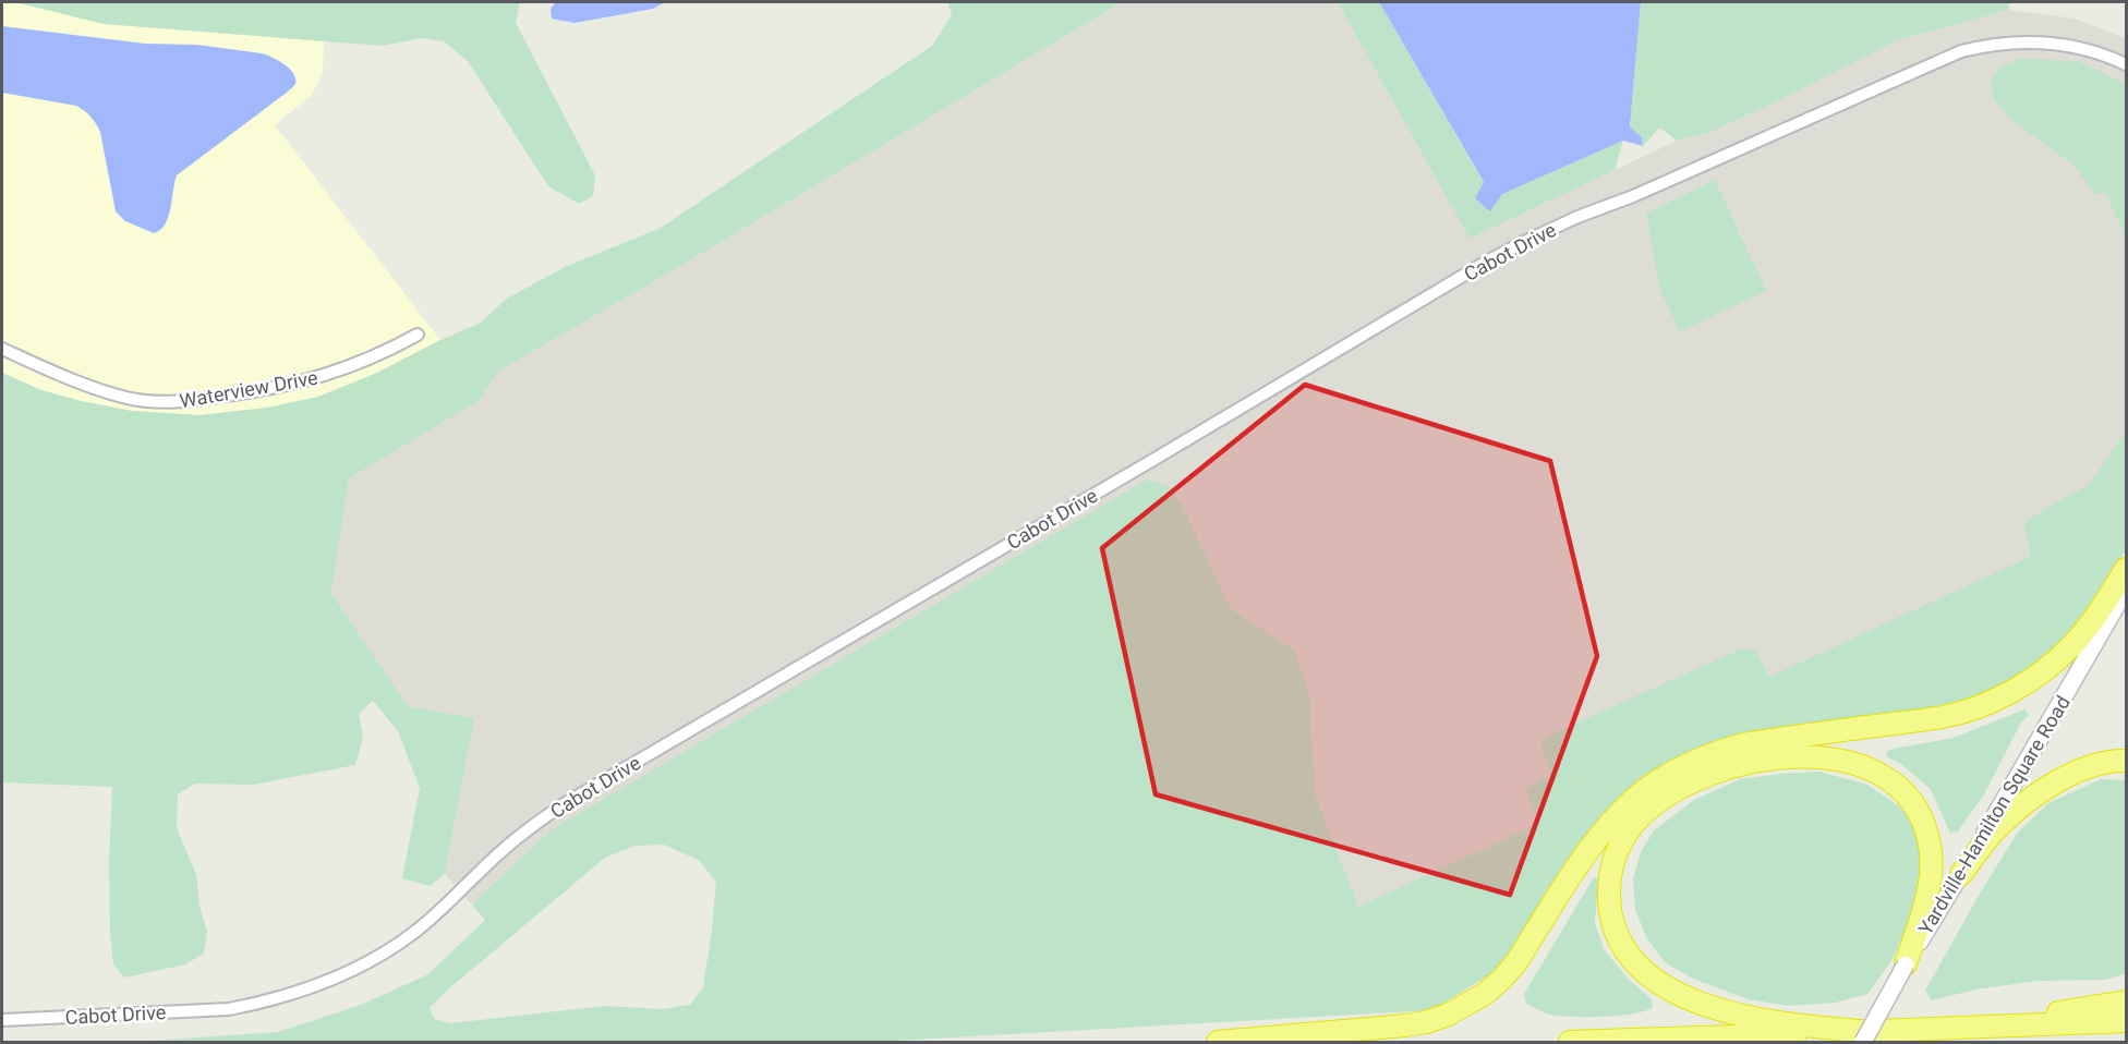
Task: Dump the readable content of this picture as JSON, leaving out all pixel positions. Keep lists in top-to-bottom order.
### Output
{
  "streets": {
    "street": ["Cabot Drive", "Waterview Drive", "Yardville-Hamilton Square Road"]
  }
}
